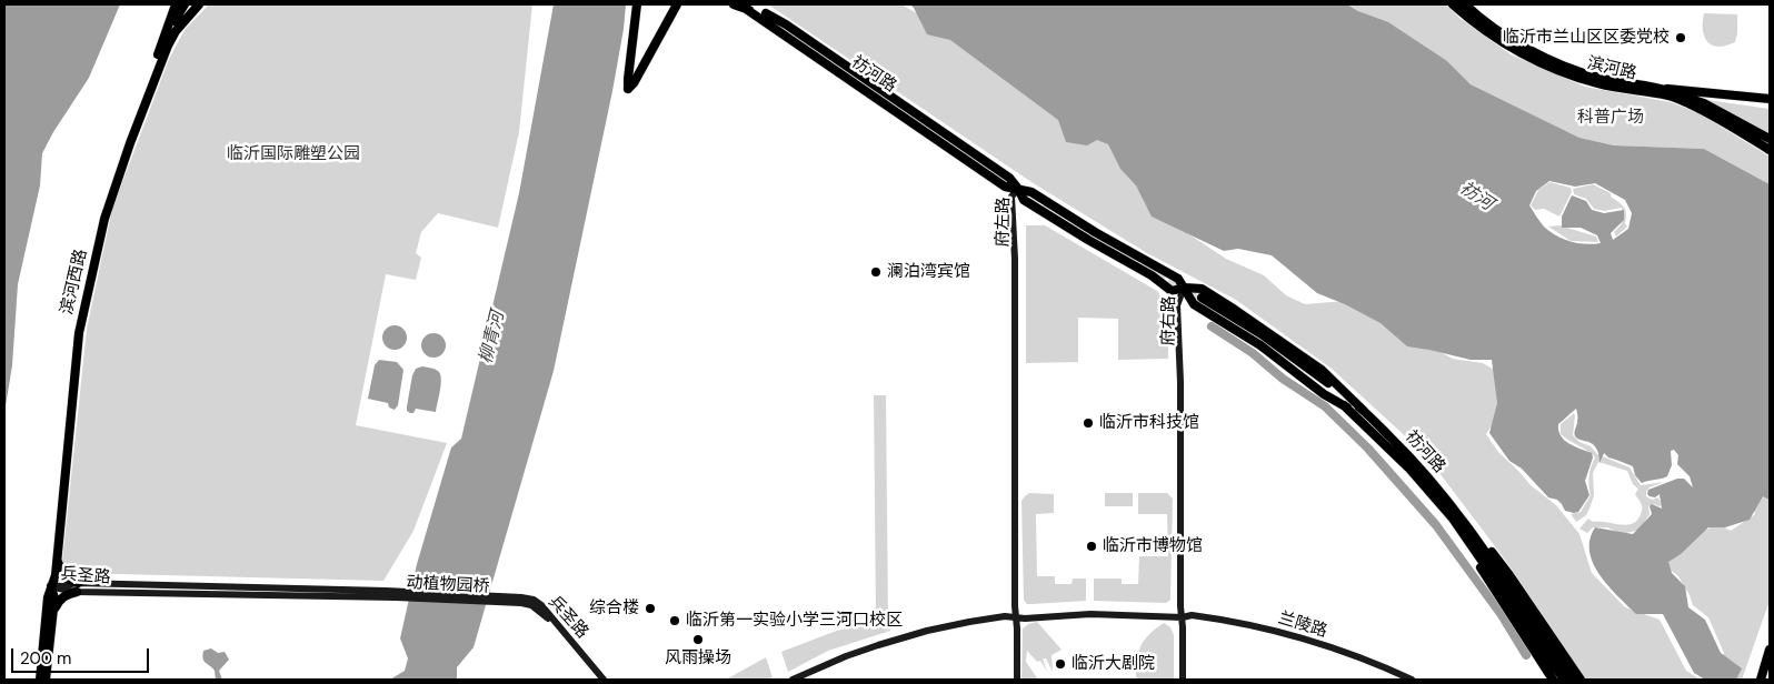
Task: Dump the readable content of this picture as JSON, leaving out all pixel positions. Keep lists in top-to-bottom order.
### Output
{
  "streets": {
    "main road": [
      "滨河路",
      "祊河路",
      "府左路",
      "滨河西路",
      "府右路",
      "兵圣路",
      "动植物园桥",
      "兰陵路"
    ]
  },
  "crossings": [
    ["府左路", "兰陵路"],
    ["滨河西路", "兵圣路"],
    ["府右路", "兰陵路"],
    ["兵圣路", "动植物园桥"]
  ],
  "water": ["祊河", "柳青河"],
  "parks": ["科普广场", "临沂国际雕塑公园"],
  "places": [
    "临沂市兰山区区委党校",
    "澜泊湾宾馆",
    "临沂市科技馆",
    "临沂市博物馆",
    "综合楼",
    "临沂第一实验小学三河口校区",
    "风雨操场",
    "临沂大剧院"
  ],
  "scale_bar": "200 m"
}
